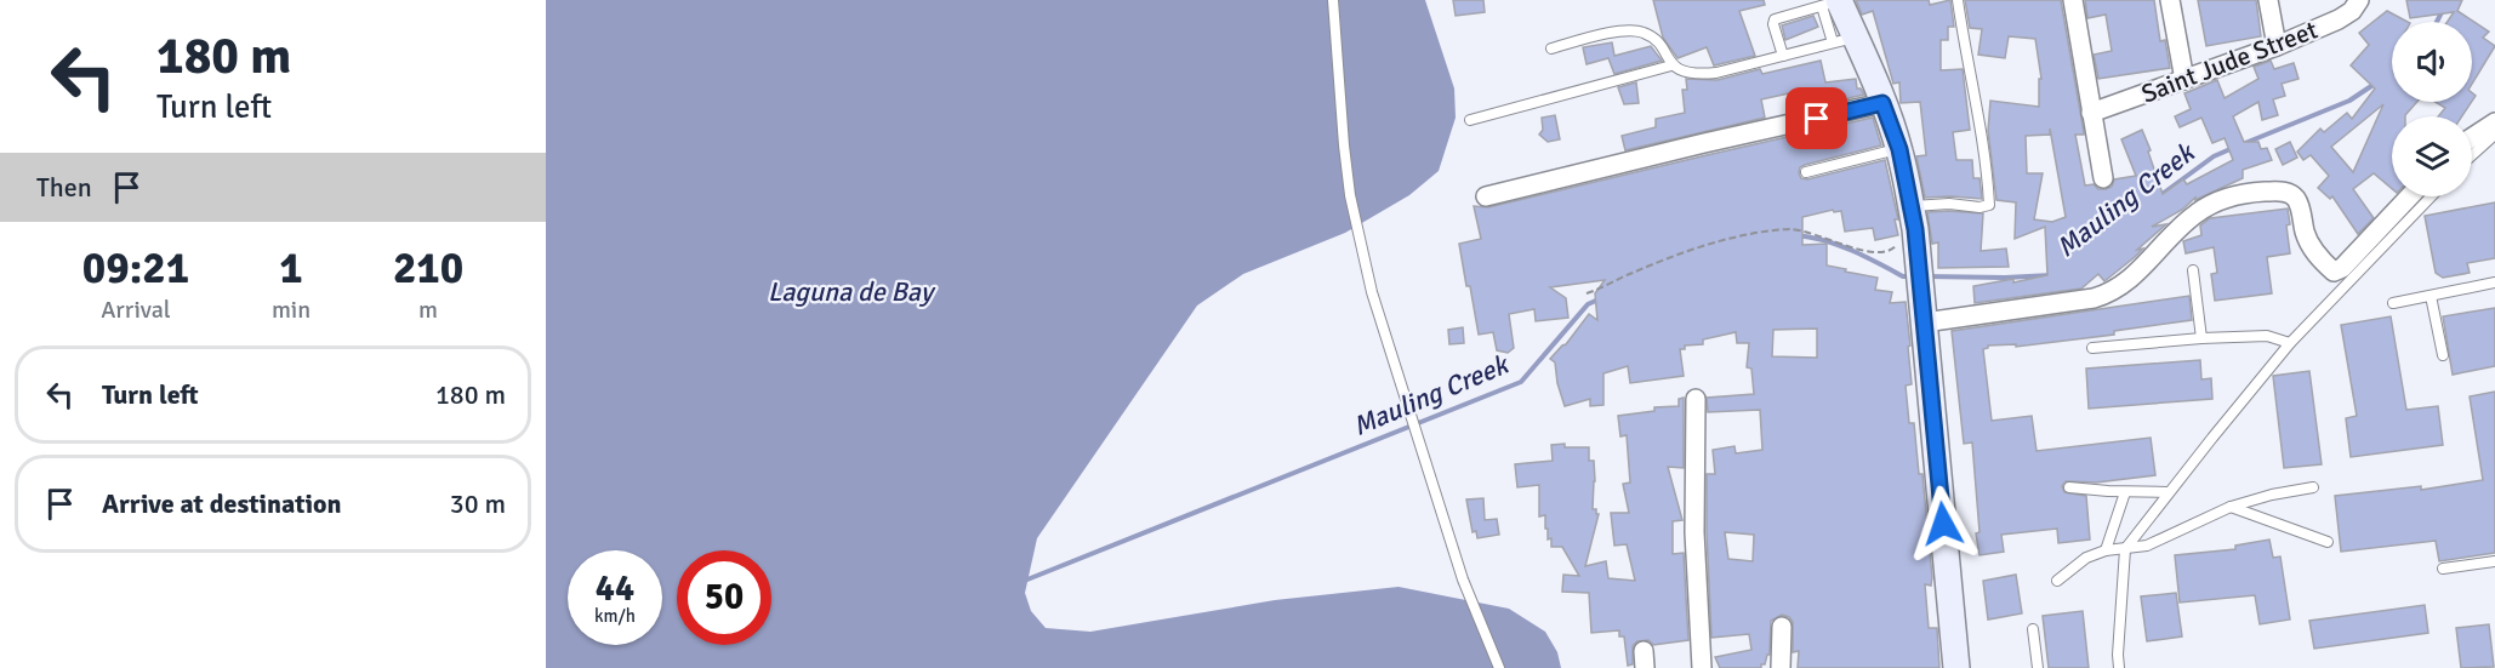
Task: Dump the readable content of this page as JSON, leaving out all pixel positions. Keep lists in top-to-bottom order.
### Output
{
  "streets": {
    "street": ["Saint Jude Street"]
  },
  "water": ["Mauling Creek", "Laguna de Bay"],
  "page": {
    "turn": ["180 m", "Turn left"],
    "then": "Then",
    "eta": [
      "09:21",
      "Arrival",
      "1",
      "min",
      "210",
      "m"
    ],
    "list": [
      {
        "name": "Turn left",
        "value": "180 m"
      },
      {
        "name": "Arrive at destination",
        "value": "30 m"
      }
    ],
    "speed": "44 km/h",
    "limit": "50"
  }
}
